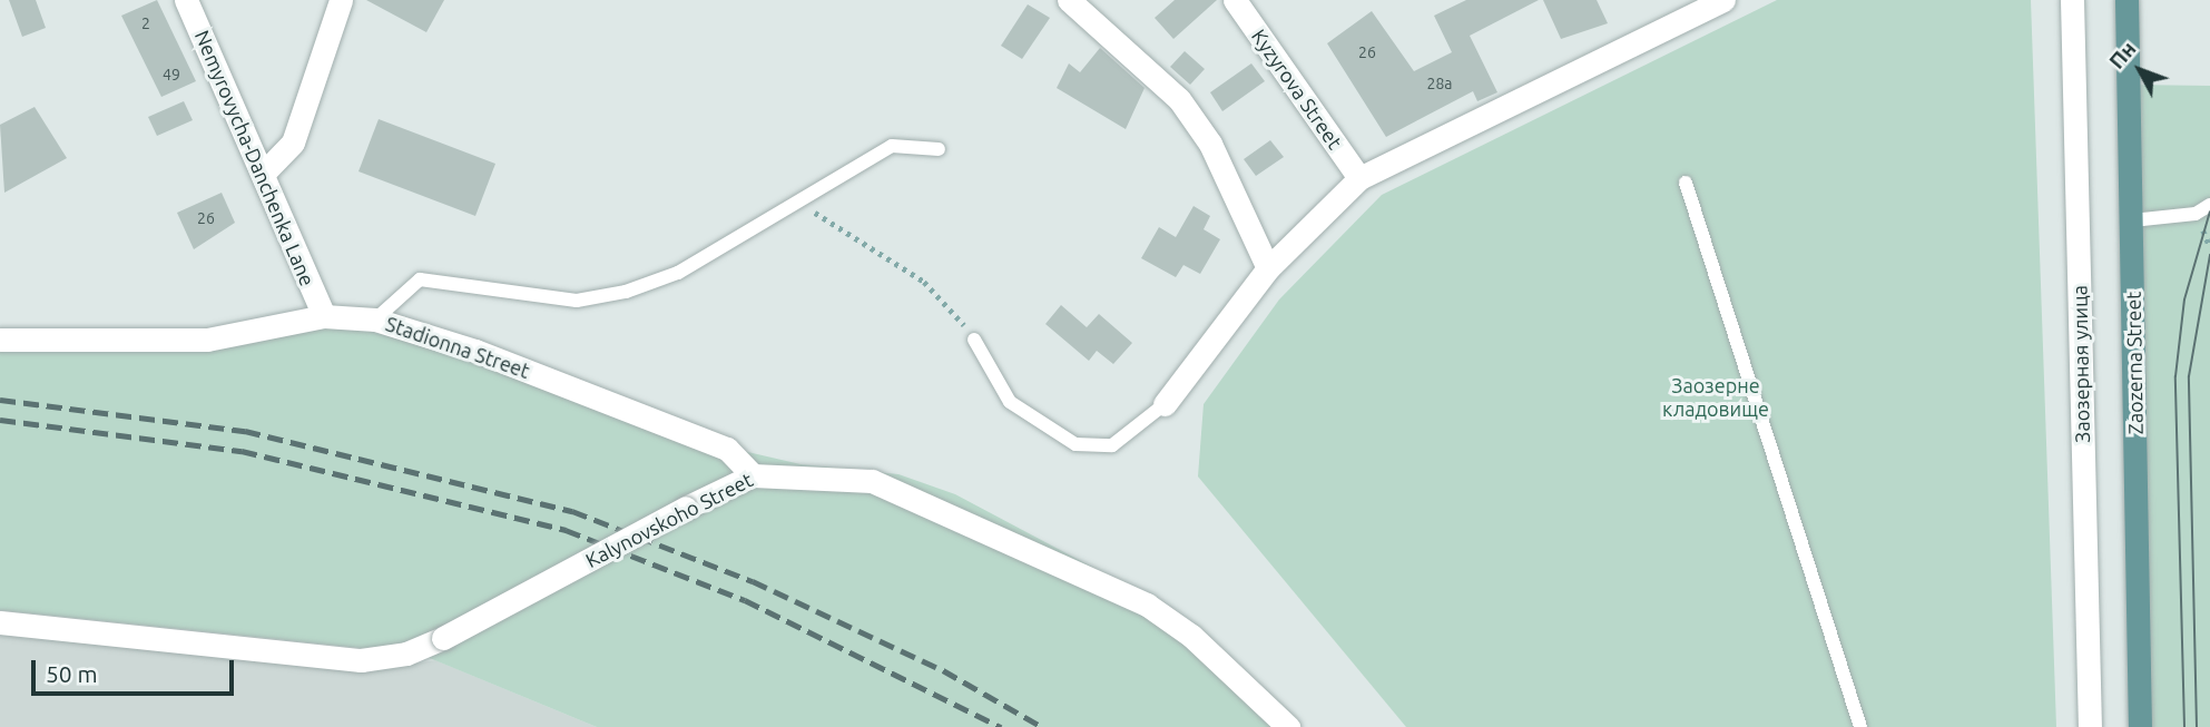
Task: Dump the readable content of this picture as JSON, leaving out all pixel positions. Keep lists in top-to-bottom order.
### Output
{
  "streets": {
    "main road": ["Zaozerna Street"],
    "street": [
      "Kyzyrova Street",
      "Nemyrovycha-Danchenka Lane",
      "Stadionna Street",
      "Заозерная улица",
      "Kalynovskoho Street"
    ]
  },
  "crossings": [
    ["Nemyrovycha-Danchenka Lane", "Stadionna Street"],
    ["Stadionna Street", "Kalynovskoho Street"]
  ],
  "parks": ["Заозерне кладовище"],
  "house_numbers": [
    "2",
    "26",
    "49",
    "28а",
    "26"
  ],
  "scale_bar": "50 m",
  "north": "top left"
}
